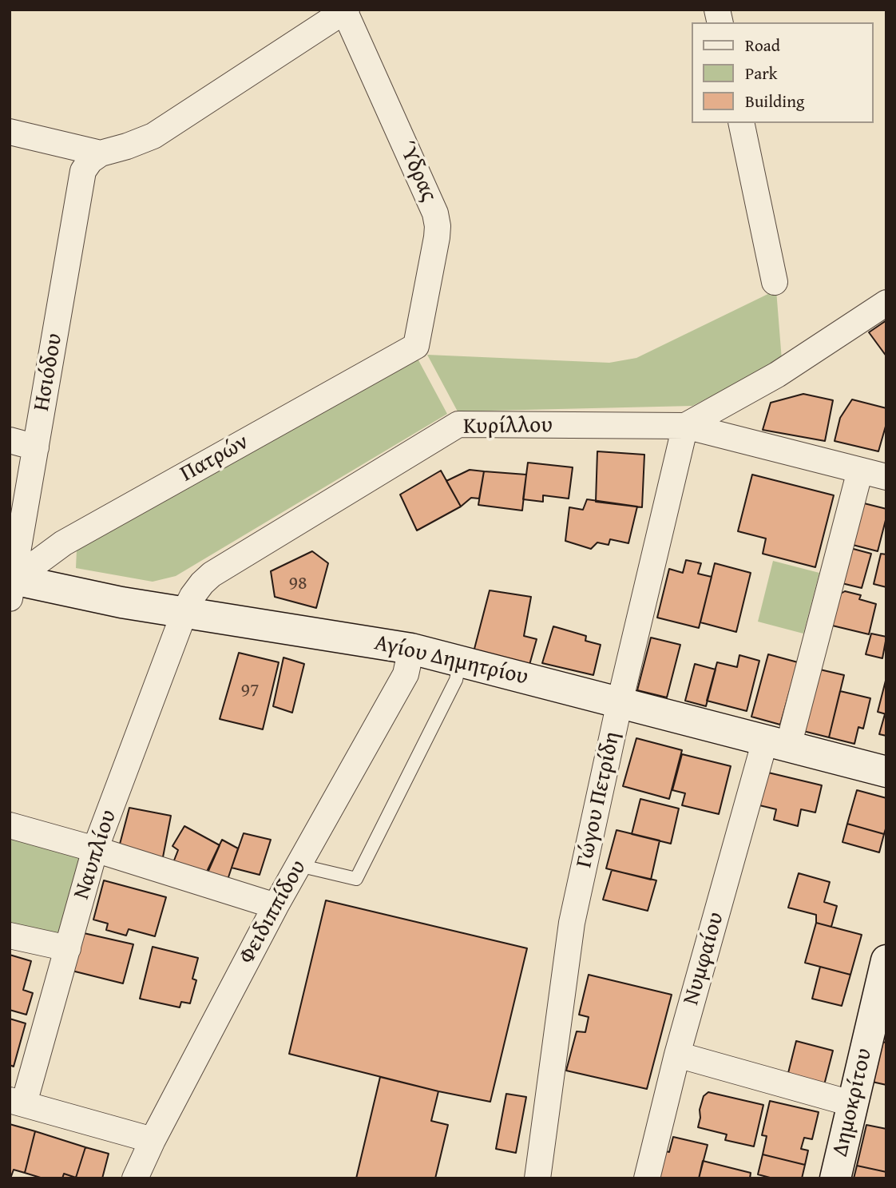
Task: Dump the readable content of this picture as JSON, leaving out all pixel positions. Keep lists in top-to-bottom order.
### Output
{
  "streets": {
    "street": [
      "Ύδρας",
      "Ησιόδου",
      "Κυρίλλου",
      "Πατρών",
      "Αγίου Δημητρίου",
      "Γώγου Πετρίδη",
      "Ναυπλίου",
      "Φειδιππίδου",
      "Νυμφαίου",
      "Δημοκρίτου"
    ]
  },
  "crossings": [
    ["Ύδρας", "Πατρών"],
    ["Ησιόδου", "Πατρών"],
    ["Ησιόδου", "Αγίου Δημητρίου"],
    ["Κυρίλλου", "Αγίου Δημητρίου"],
    ["Κυρίλλου", "Γώγου Πετρίδη"],
    ["Κυρίλλου", "Ναυπλίου"],
    ["Κυρίλλου", "Νυμφαίου"],
    ["Πατρών", "Αγίου Δημητρίου"],
    ["Αγίου Δημητρίου", "Γώγου Πετρίδη"],
    ["Αγίου Δημητρίου", "Ναυπλίου"],
    ["Αγίου Δημητρίου", "Φειδιππίδου"],
    ["Αγίου Δημητρίου", "Νυμφαίου"]
  ],
  "house_numbers": ["98", "97"],
  "legend": ["Road", "Park", "Building"]
}
